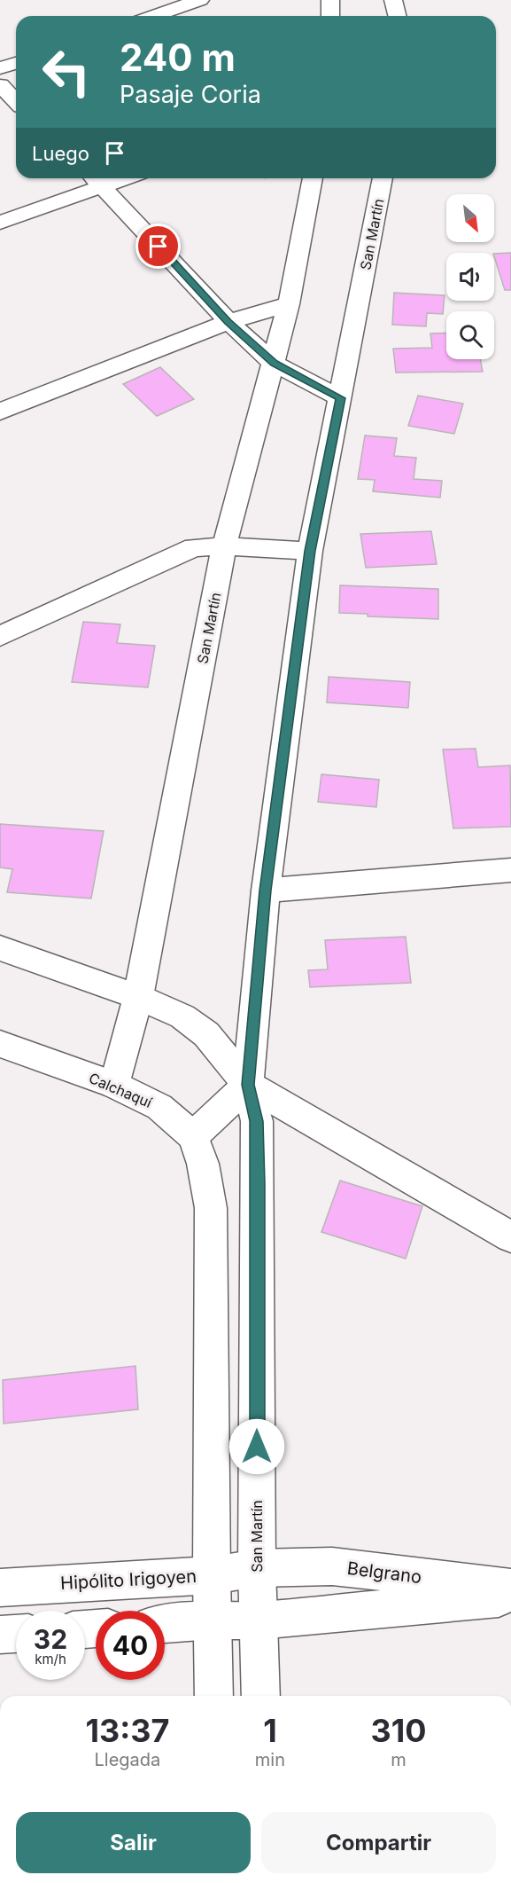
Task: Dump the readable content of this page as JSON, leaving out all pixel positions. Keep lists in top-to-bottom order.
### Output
{
  "streets": {
    "street": [
      "San Martín",
      "Calchaquí",
      "Belgrano",
      "Hipólito Irigoyen"
    ]
  },
  "crossings": [
    ["San Martín", "Calchaquí"],
    ["San Martín", "Belgrano"],
    ["San Martín", "Hipólito Irigoyen"],
    ["Calchaquí", "Hipólito Irigoyen"],
    ["Belgrano", "Hipólito Irigoyen"]
  ],
  "north": "bottom right",
  "page": {
    "turn": ["240 m", "Pasaje Coria"],
    "then": "Luego",
    "speed": "32 km/h",
    "limit": "40",
    "eta": [
      "13:37",
      "Llegada",
      "1",
      "min",
      "310",
      "m"
    ],
    "buttons": ["Salir", "Compartir"]
  }
}
